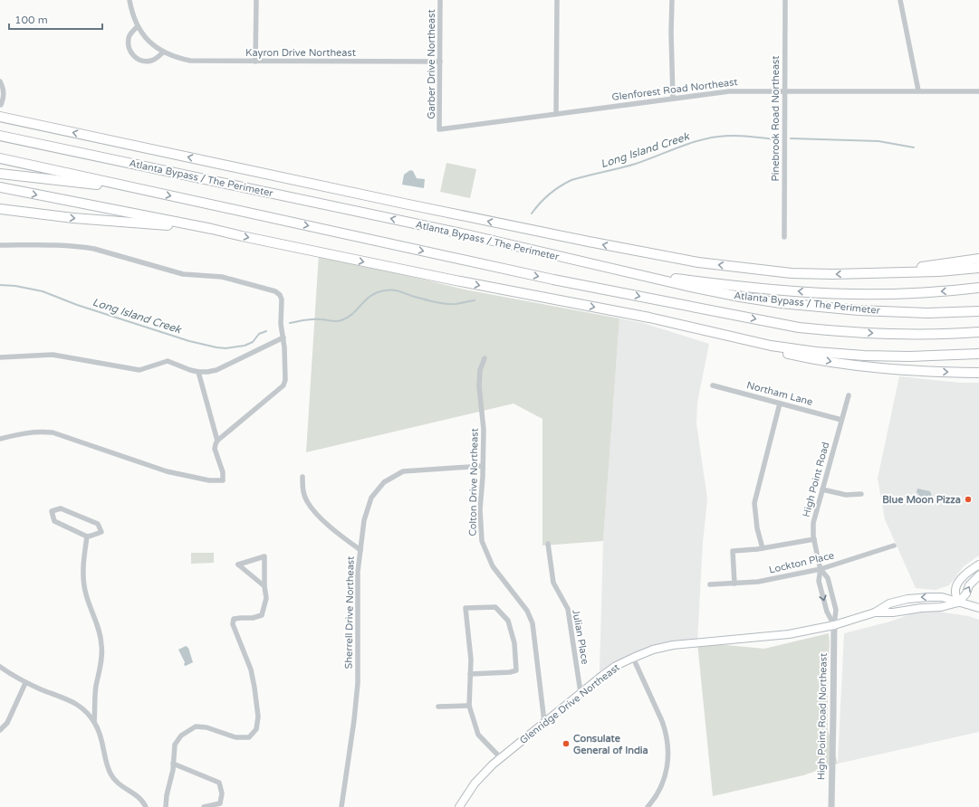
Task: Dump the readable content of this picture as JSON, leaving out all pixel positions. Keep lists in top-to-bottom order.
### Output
{
  "streets": {
    "highway": ["Atlanta Bypass / The Perimeter"],
    "main road": ["Glenridge Drive Northeast"],
    "street": [
      "Kayron Drive Northeast",
      "Garber Drive Northeast",
      "Glenforest Road Northeast",
      "Pinebrook Road Northeast",
      "Northam Lane",
      "High Point Road",
      "Colton Drive Northeast",
      "Lockton Place",
      "Sherrell Drive Northeast",
      "Julian Place",
      "High Point Road Northeast"
    ]
  },
  "crossings": [
    ["Kayron Drive Northeast", "Garber Drive Northeast"],
    ["Garber Drive Northeast", "Glenforest Road Northeast"],
    ["Glenforest Road Northeast", "Pinebrook Road Northeast"],
    ["Northam Lane", "High Point Road"],
    ["High Point Road", "Lockton Place"],
    ["High Point Road", "Glenridge Drive Northeast"],
    ["High Point Road", "High Point Road Northeast"],
    ["Colton Drive Northeast", "Sherrell Drive Northeast"],
    ["Colton Drive Northeast", "Glenridge Drive Northeast"],
    ["Julian Place", "Glenridge Drive Northeast"],
    ["Glenridge Drive Northeast", "High Point Road Northeast"]
  ],
  "water": ["Long Island Creek"],
  "places": ["Blue Moon Pizza", "Consulate General of India"],
  "scale_bar": "100 m"
}
